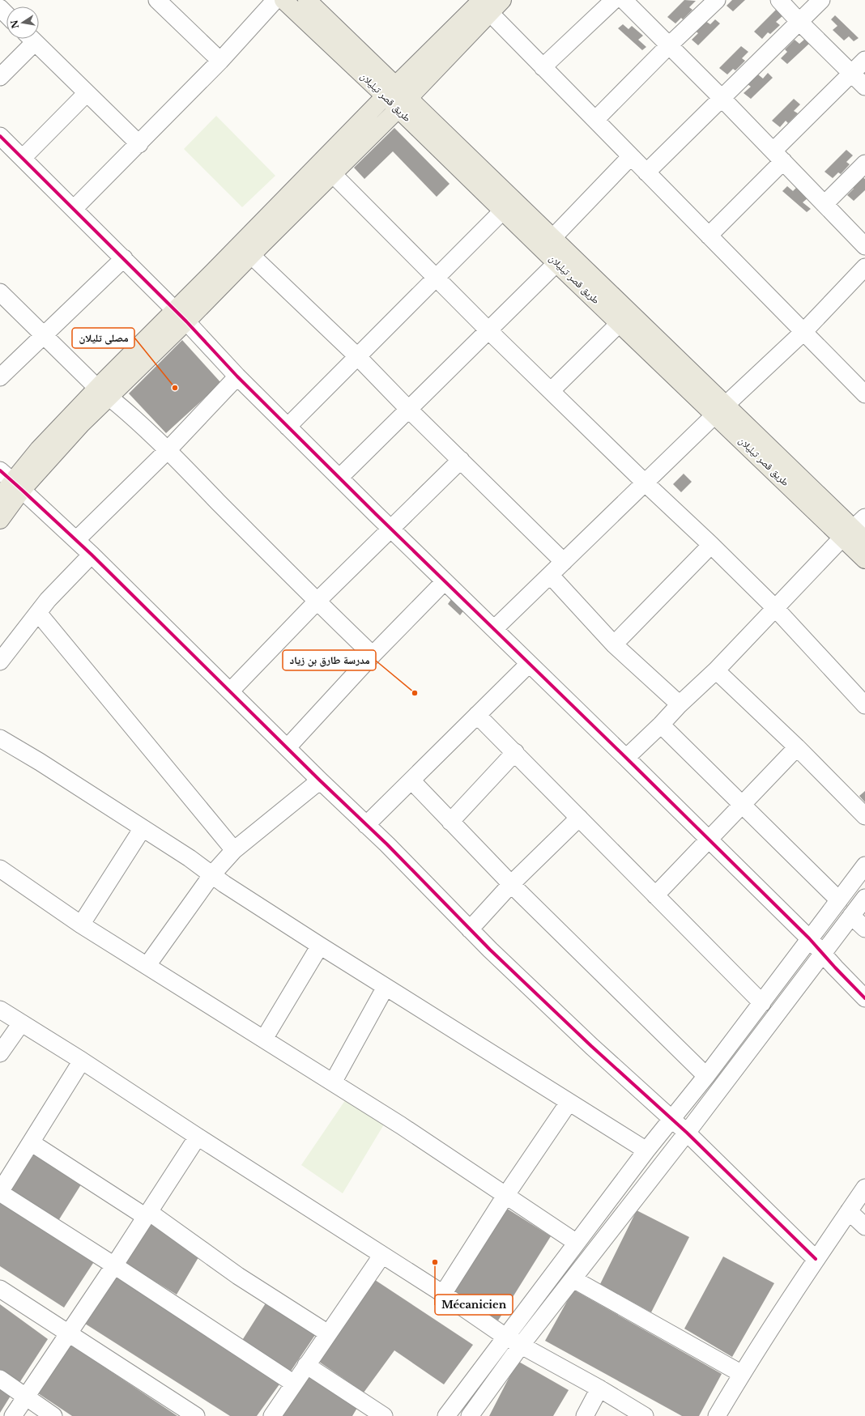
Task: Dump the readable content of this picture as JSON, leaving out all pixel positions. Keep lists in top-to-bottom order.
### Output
{
  "streets": {
    "main road": ["طريق قصر تيليلان"]
  },
  "places": ["مصلى تليلان", "مدرسة طارق بن زياد", "Mécanicien"],
  "north": "left"
}
